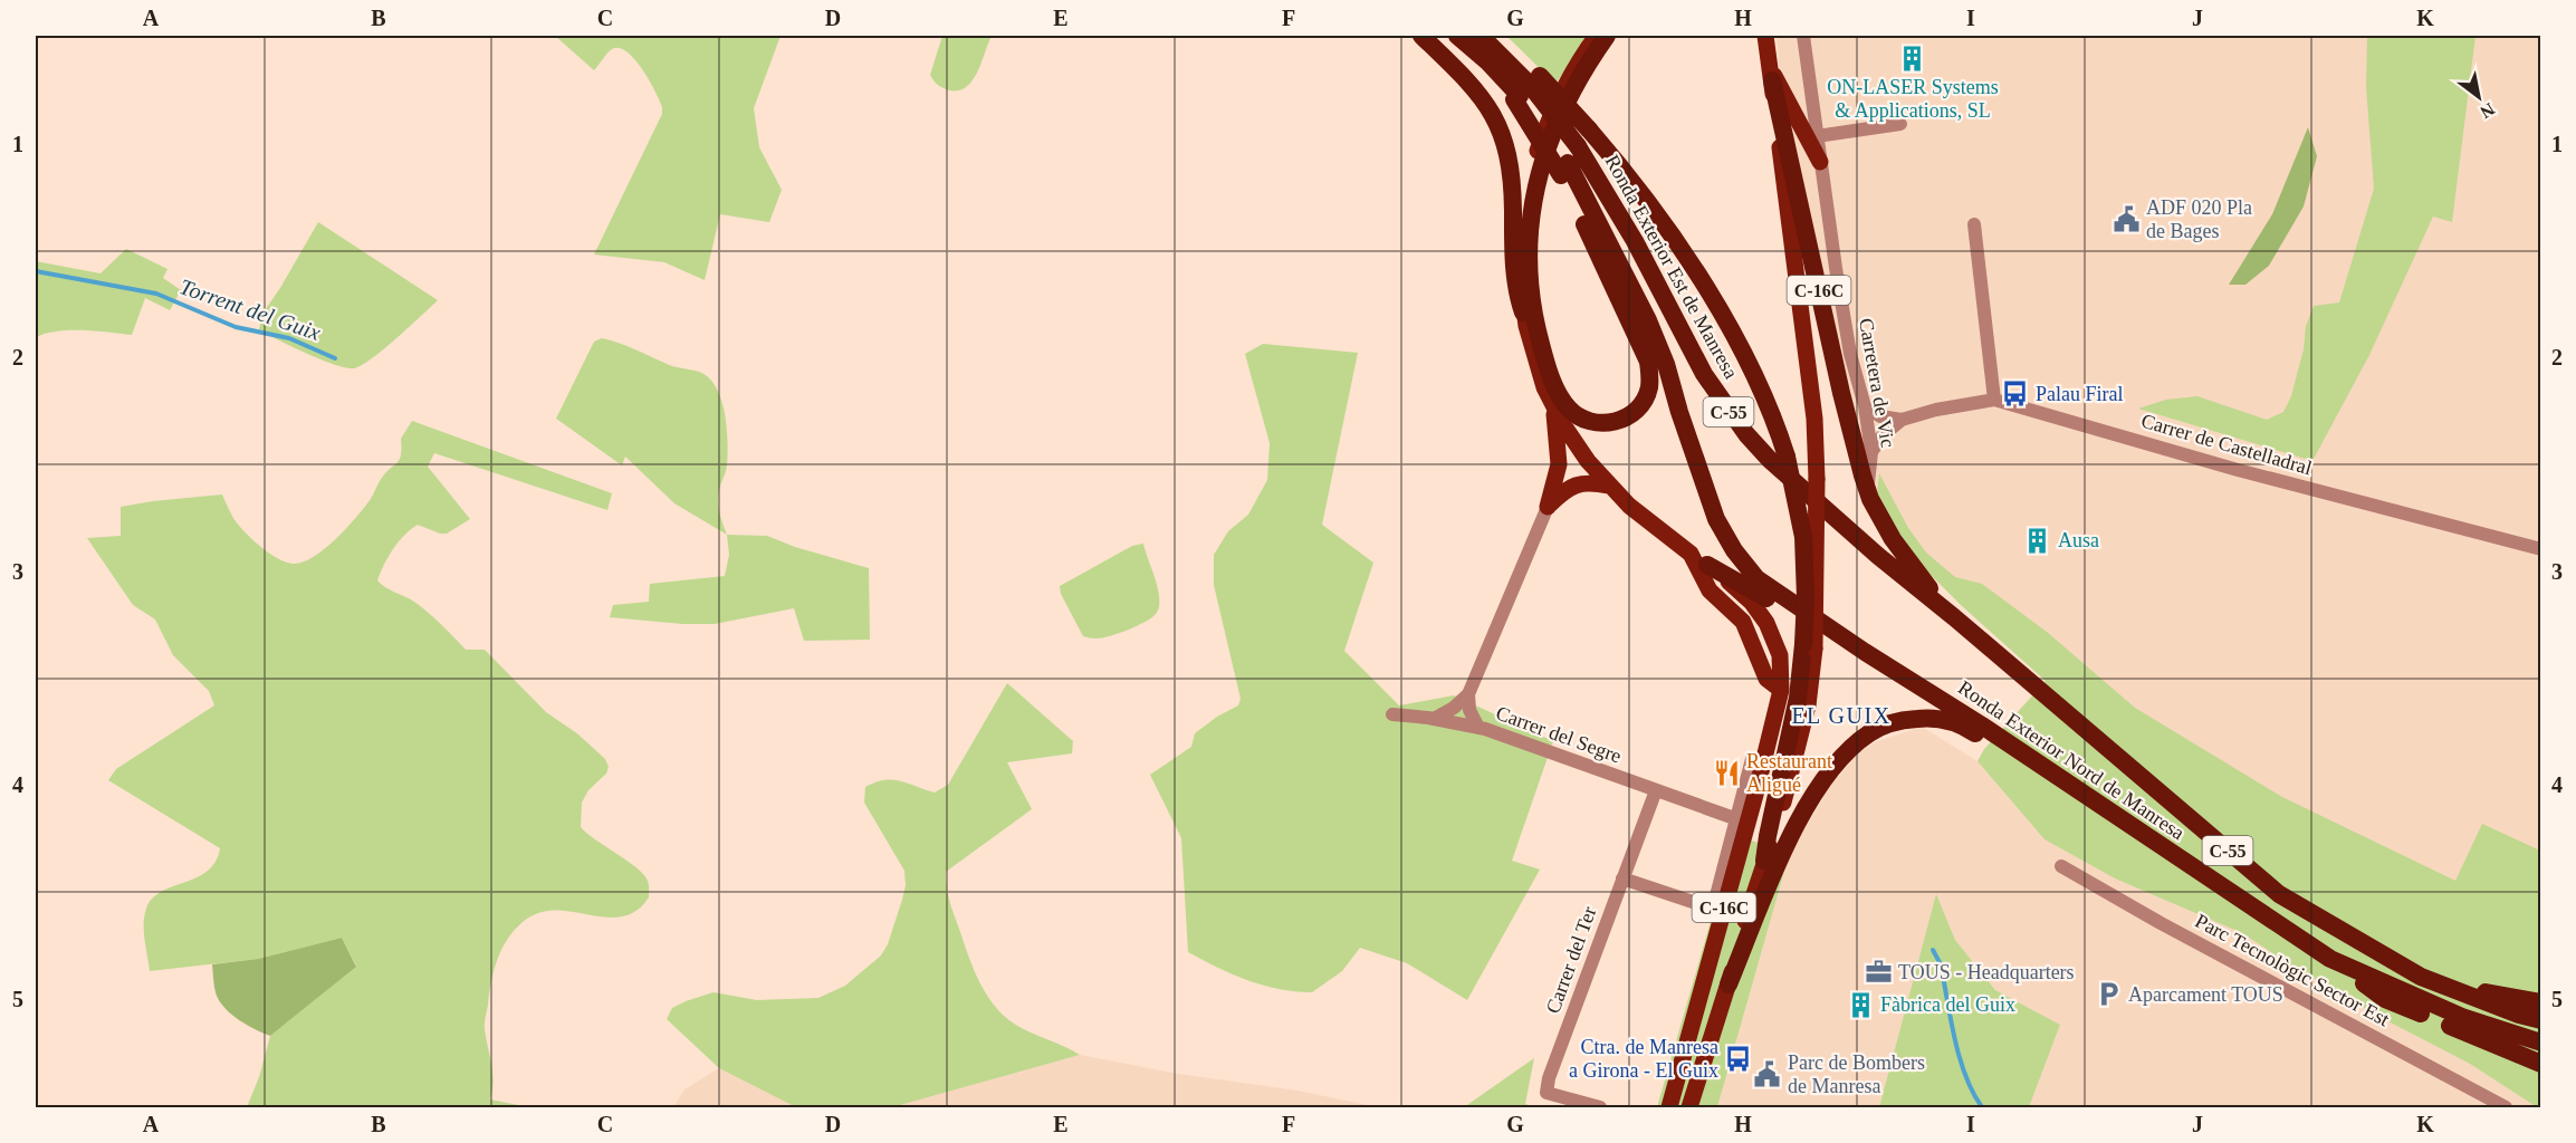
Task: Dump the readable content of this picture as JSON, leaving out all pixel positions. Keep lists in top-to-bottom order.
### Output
{
  "streets": {
    "highway": [
      "Ronda Exterior Est de Manresa",
      "C-16C",
      "C-55",
      "Ronda Exterior Nord de Manresa"
    ],
    "street": [
      "Carretera de Vic",
      "Carrer de Castelladral",
      "Carrer del Segre",
      "Carrer del Ter",
      "Parc Tecnològic Sector Est"
    ]
  },
  "crossings": [
    ["Ronda Exterior Est de Manresa", "C-16C"],
    ["Ronda Exterior Est de Manresa", "Ronda Exterior Nord de Manresa"],
    ["C-16C", "Carretera de Vic"],
    ["C-16C", "Ronda Exterior Nord de Manresa"],
    ["Carretera de Vic", "Carrer de Castelladral"],
    ["Carrer del Segre", "Carrer del Ter"]
  ],
  "districts": ["EL GUIX"],
  "water": ["Torrent del Guix"],
  "places": {
    "building": ["ON-LASER Systems & Applications, SL", "Ausa", "Fàbrica del Guix"],
    "public building": ["ADF 020 Pla de Bages", "Parc de Bombers de Manresa"],
    "bus stop": ["Palau Firal", "Ctra. de Manresa a Girona - El Guix"],
    "restaurant": ["Restaurant Aligué"],
    "office": ["TOUS - Headquarters"],
    "parking": ["Aparcament TOUS"]
  },
  "north": "bottom right",
  "grid": {
    "columns": [
      "A",
      "B",
      "C",
      "D",
      "E",
      "F",
      "G",
      "H",
      "I",
      "J",
      "K"
    ],
    "rows": [
      "1",
      "2",
      "3",
      "4",
      "5"
    ]
  }
}
